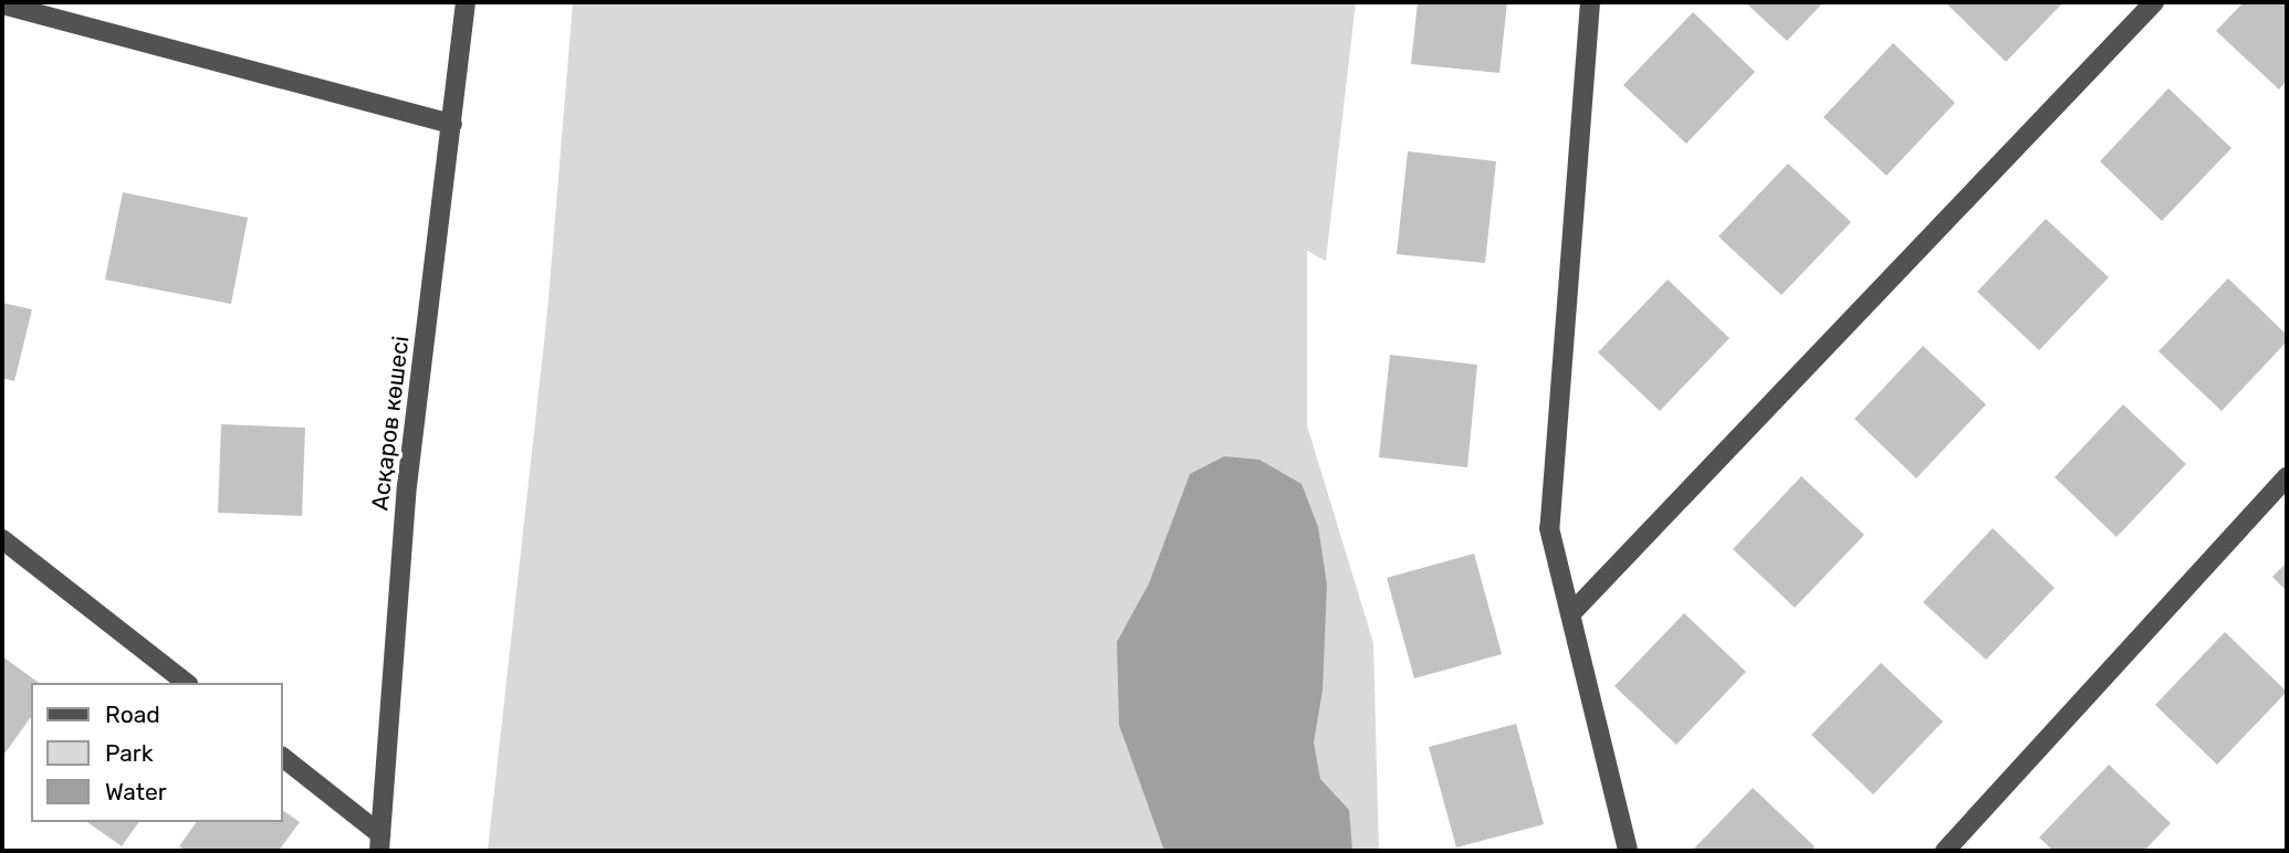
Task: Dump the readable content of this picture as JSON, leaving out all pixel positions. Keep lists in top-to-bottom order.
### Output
{
  "streets": {
    "street": ["Асқаров көшесі"]
  },
  "legend": ["Road", "Park", "Water"]
}
